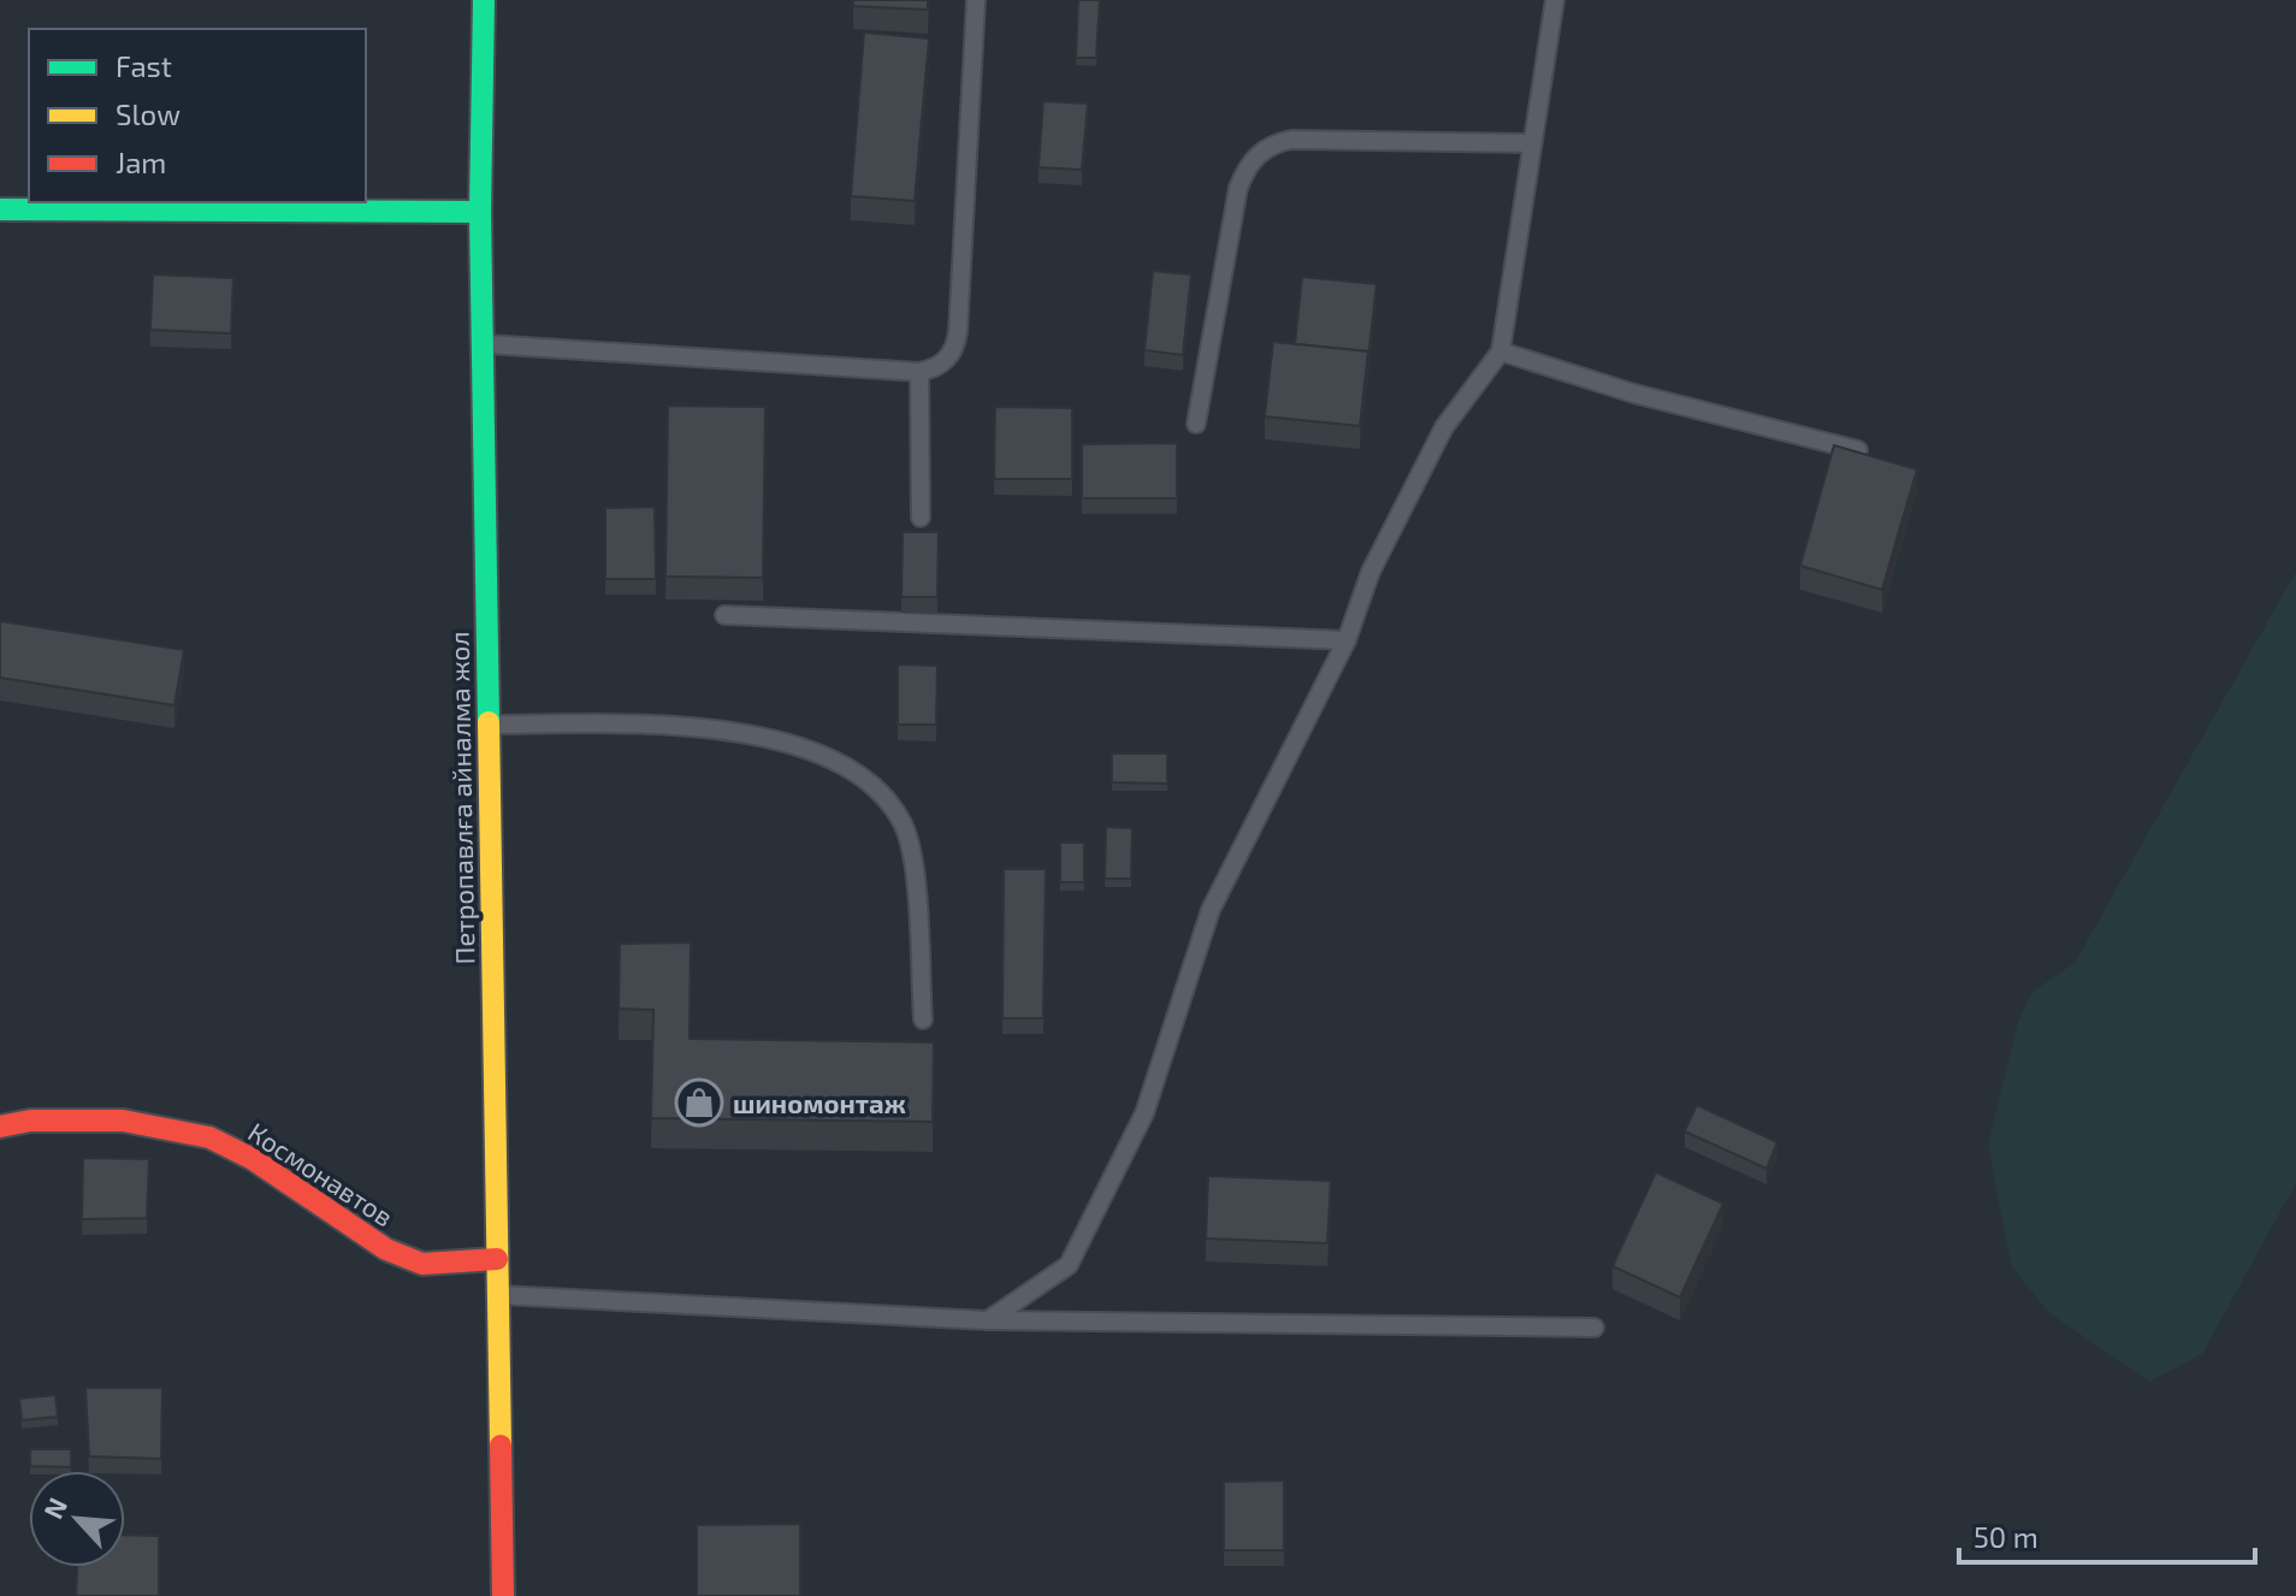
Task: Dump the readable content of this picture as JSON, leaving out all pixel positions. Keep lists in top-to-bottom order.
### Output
{
  "streets": {
    "main road": ["Петропавлға айналма жол", "Космонавтов"]
  },
  "crossings": [
    ["Петропавлға айналма жол", "Космонавтов"]
  ],
  "places": {
    "shop": ["шиномонтаж"]
  },
  "legend": ["Fast", "Slow", "Jam"],
  "scale_bar": "50 m",
  "north": "top left"
}
